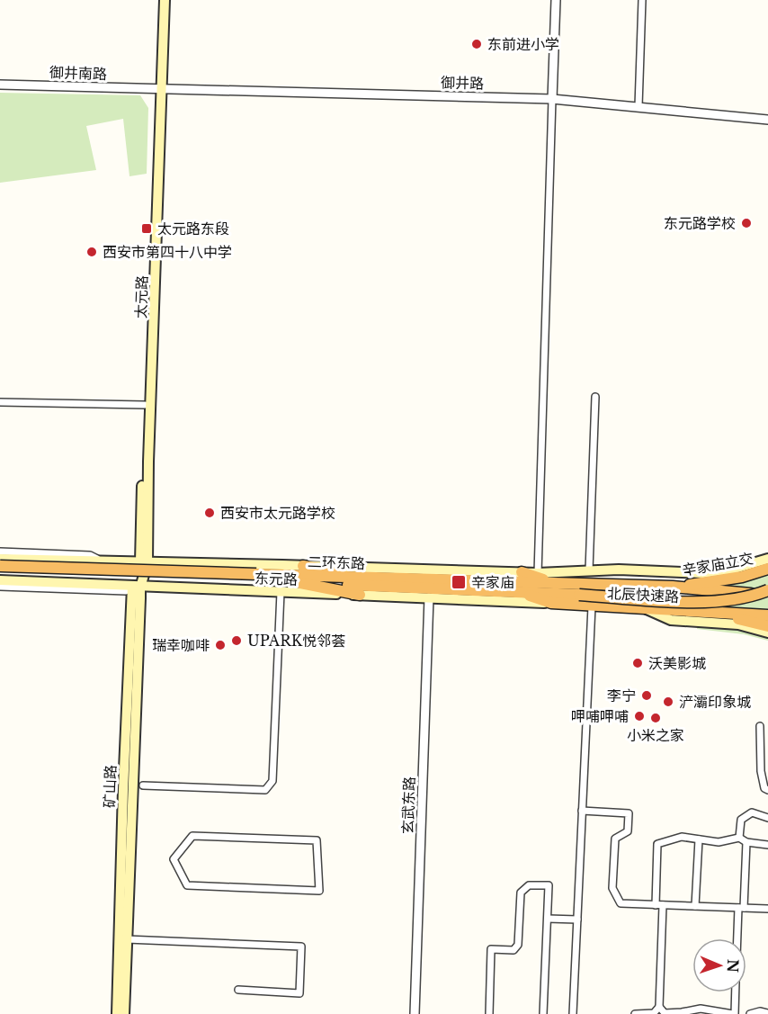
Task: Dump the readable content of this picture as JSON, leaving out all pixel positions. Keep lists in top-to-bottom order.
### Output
{
  "streets": {
    "highway": ["二环东路", "辛家庙立交", "北辰快速路"],
    "main road": ["太元路", "东元路", "矿山路"],
    "street": ["御井南路", "御井路", "玄武东路"]
  },
  "crossings": [
    ["御井南路", "御井路"],
    ["御井南路", "太元路"],
    ["御井路", "太元路"],
    ["太元路", "东元路"],
    ["太元路", "矿山路"],
    ["二环东路", "辛家庙立交"],
    ["二环东路", "北辰快速路"],
    ["辛家庙立交", "北辰快速路"],
    ["东元路", "北辰快速路"],
    ["东元路", "矿山路"],
    ["东元路", "玄武东路"]
  ],
  "places": {
    "other": [
      "东前进小学",
      "东元路学校",
      "西安市第四十八中学",
      "西安市太元路学校",
      "UPARK悦邻荟",
      "瑞幸咖啡",
      "沃美影城",
      "李宁",
      "浐灞印象城",
      "呷哺呷哺",
      "小米之家"
    ],
    "transit": ["太元路东段", "辛家庙"]
  },
  "north": "right"
}
